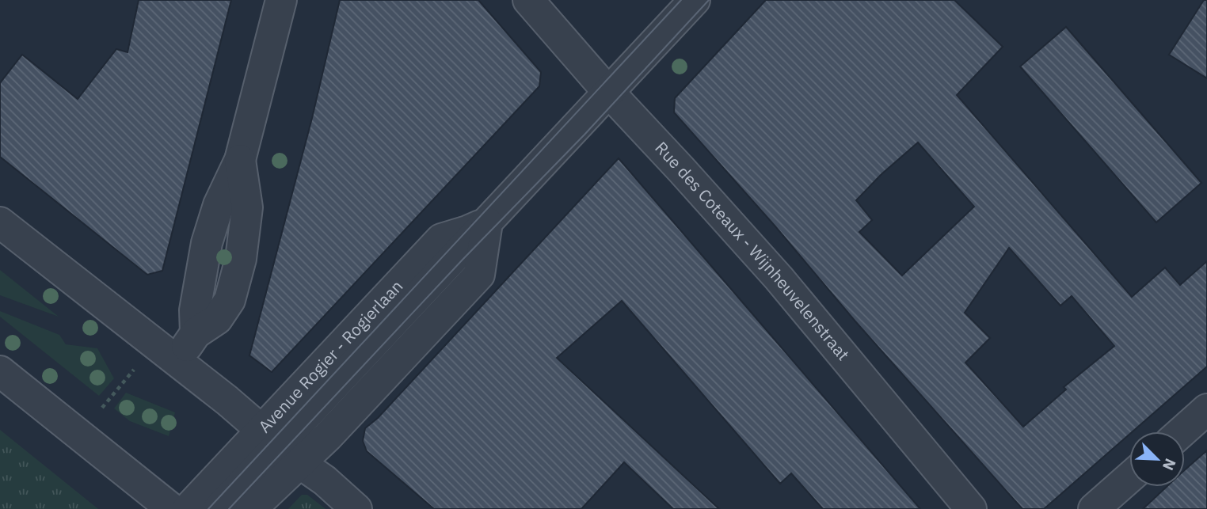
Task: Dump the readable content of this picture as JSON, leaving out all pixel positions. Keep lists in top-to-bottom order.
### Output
{
  "streets": {
    "street": ["Rue des Coteaux - Wijnheuvelenstraat", "Avenue Rogier - Rogierlaan"]
  },
  "crossings": [
    ["Rue des Coteaux - Wijnheuvelenstraat", "Avenue Rogier - Rogierlaan"]
  ],
  "north": "bottom right"
}
